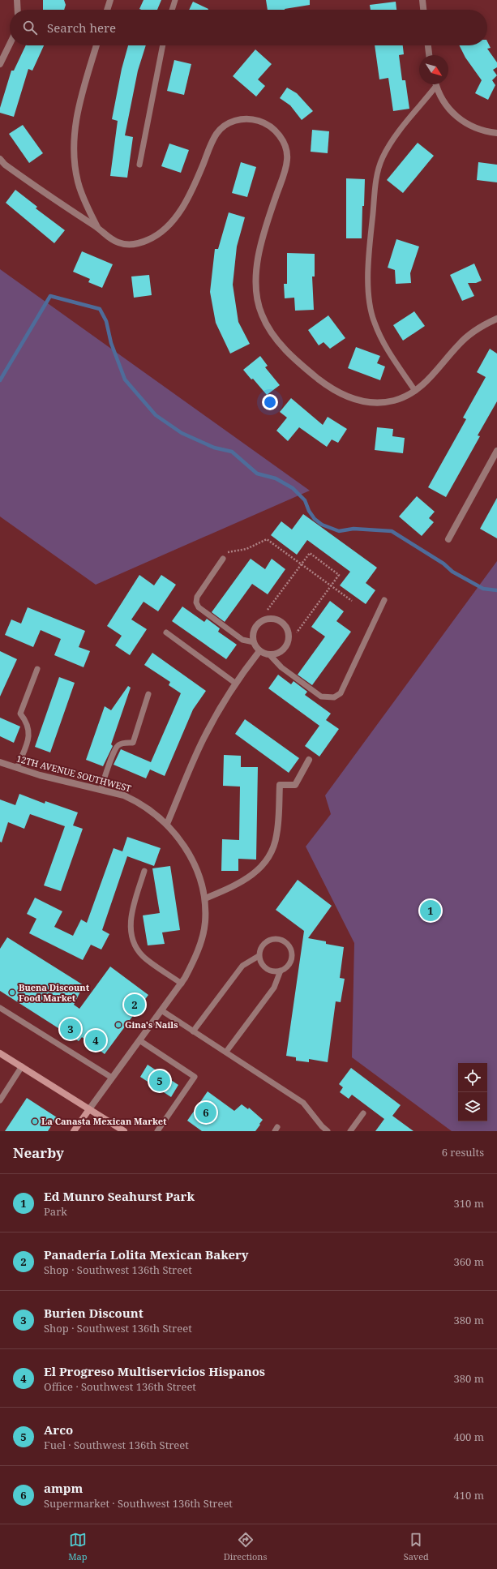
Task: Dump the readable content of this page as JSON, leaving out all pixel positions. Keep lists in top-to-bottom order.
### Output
{
  "streets": {
    "street": ["12TH AVENUE SOUTHWEST"]
  },
  "places": ["Buena Discount Food Market", "Gina's Nails", "La Canasta Mexican Market"],
  "north": "bottom right",
  "page": {
    "search": "Search here",
    "pins": [
      "1",
      "2",
      "3",
      "4",
      "5",
      "6"
    ],
    "heading": ["Nearby", "6 results"],
    "list": [
      {
        "mark": "1",
        "name": "Ed Munro Seahurst Park",
        "note": "Park",
        "value": "310 m"
      },
      {
        "mark": "2",
        "name": "Panadería Lolita Mexican Bakery",
        "note": "Shop · Southwest 136th Street",
        "value": "360 m"
      },
      {
        "mark": "3",
        "name": "Burien Discount",
        "note": "Shop · Southwest 136th Street",
        "value": "380 m"
      },
      {
        "mark": "4",
        "name": "El Progreso Multiservicios Hispanos",
        "note": "Office · Southwest 136th Street",
        "value": "380 m"
      },
      {
        "mark": "5",
        "name": "Arco",
        "note": "Fuel · Southwest 136th Street",
        "value": "400 m"
      },
      {
        "mark": "6",
        "name": "ampm",
        "note": "Supermarket · Southwest 136th Street",
        "value": "410 m"
      }
    ],
    "nav": ["Map", "Directions", "Saved"]
  }
}
